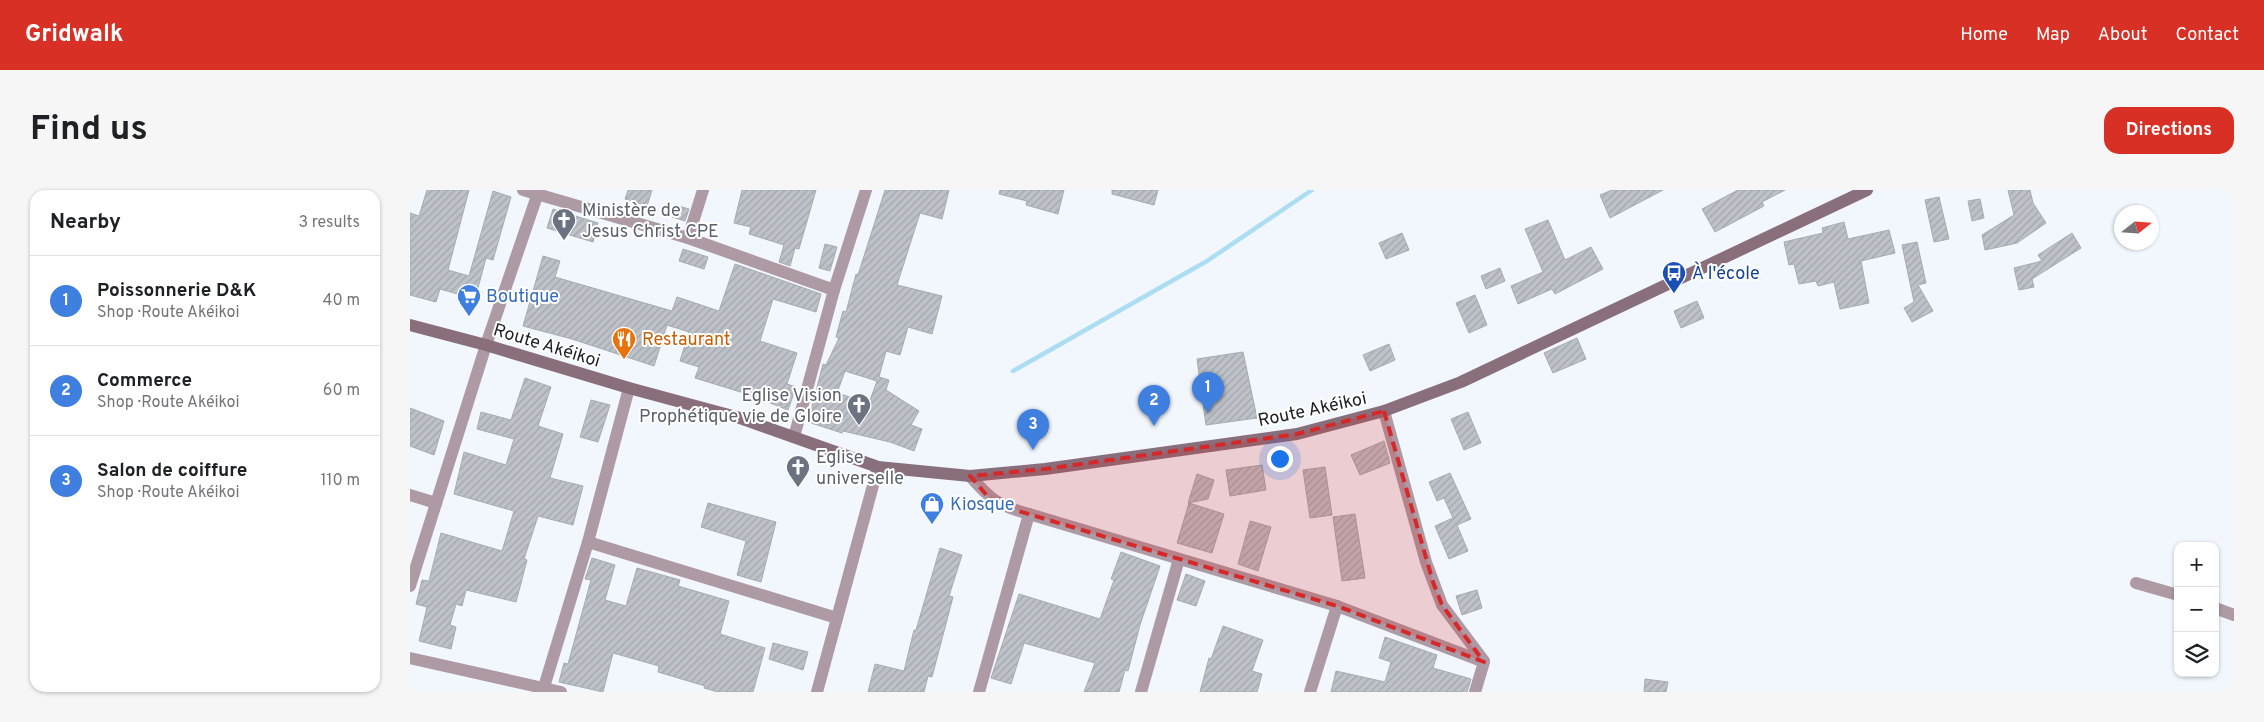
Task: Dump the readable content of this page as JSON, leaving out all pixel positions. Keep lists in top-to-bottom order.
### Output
{
  "streets": {
    "street": ["Route Akéikoi"]
  },
  "places": {
    "church": ["Ministère de Jesus Christ CPE", "Eglise Vision Prophétique vie de Gloire", "Eglise universelle"],
    "bus stop": ["À l'école"],
    "supermarket": ["Boutique"],
    "restaurant": ["Restaurant"],
    "shop": ["Kiosque"]
  },
  "north": "right",
  "page": {
    "header": "Gridwalk",
    "nav": [
      "Home",
      "Map",
      "About",
      "Contact"
    ],
    "buttons": "Directions",
    "title": "Find us",
    "heading": ["Nearby", "3 results"],
    "list": [
      {
        "mark": "1",
        "name": "Poissonnerie D&K",
        "note": "Shop · Route Akéikoi",
        "value": "40 m"
      },
      {
        "mark": "2",
        "name": "Commerce",
        "note": "Shop · Route Akéikoi",
        "value": "60 m"
      },
      {
        "mark": "3",
        "name": "Salon de coiffure",
        "note": "Shop · Route Akéikoi",
        "value": "110 m"
      }
    ],
    "pins": ["1", "2", "3"],
    "map_buttons": ["+", "−"]
  }
}
